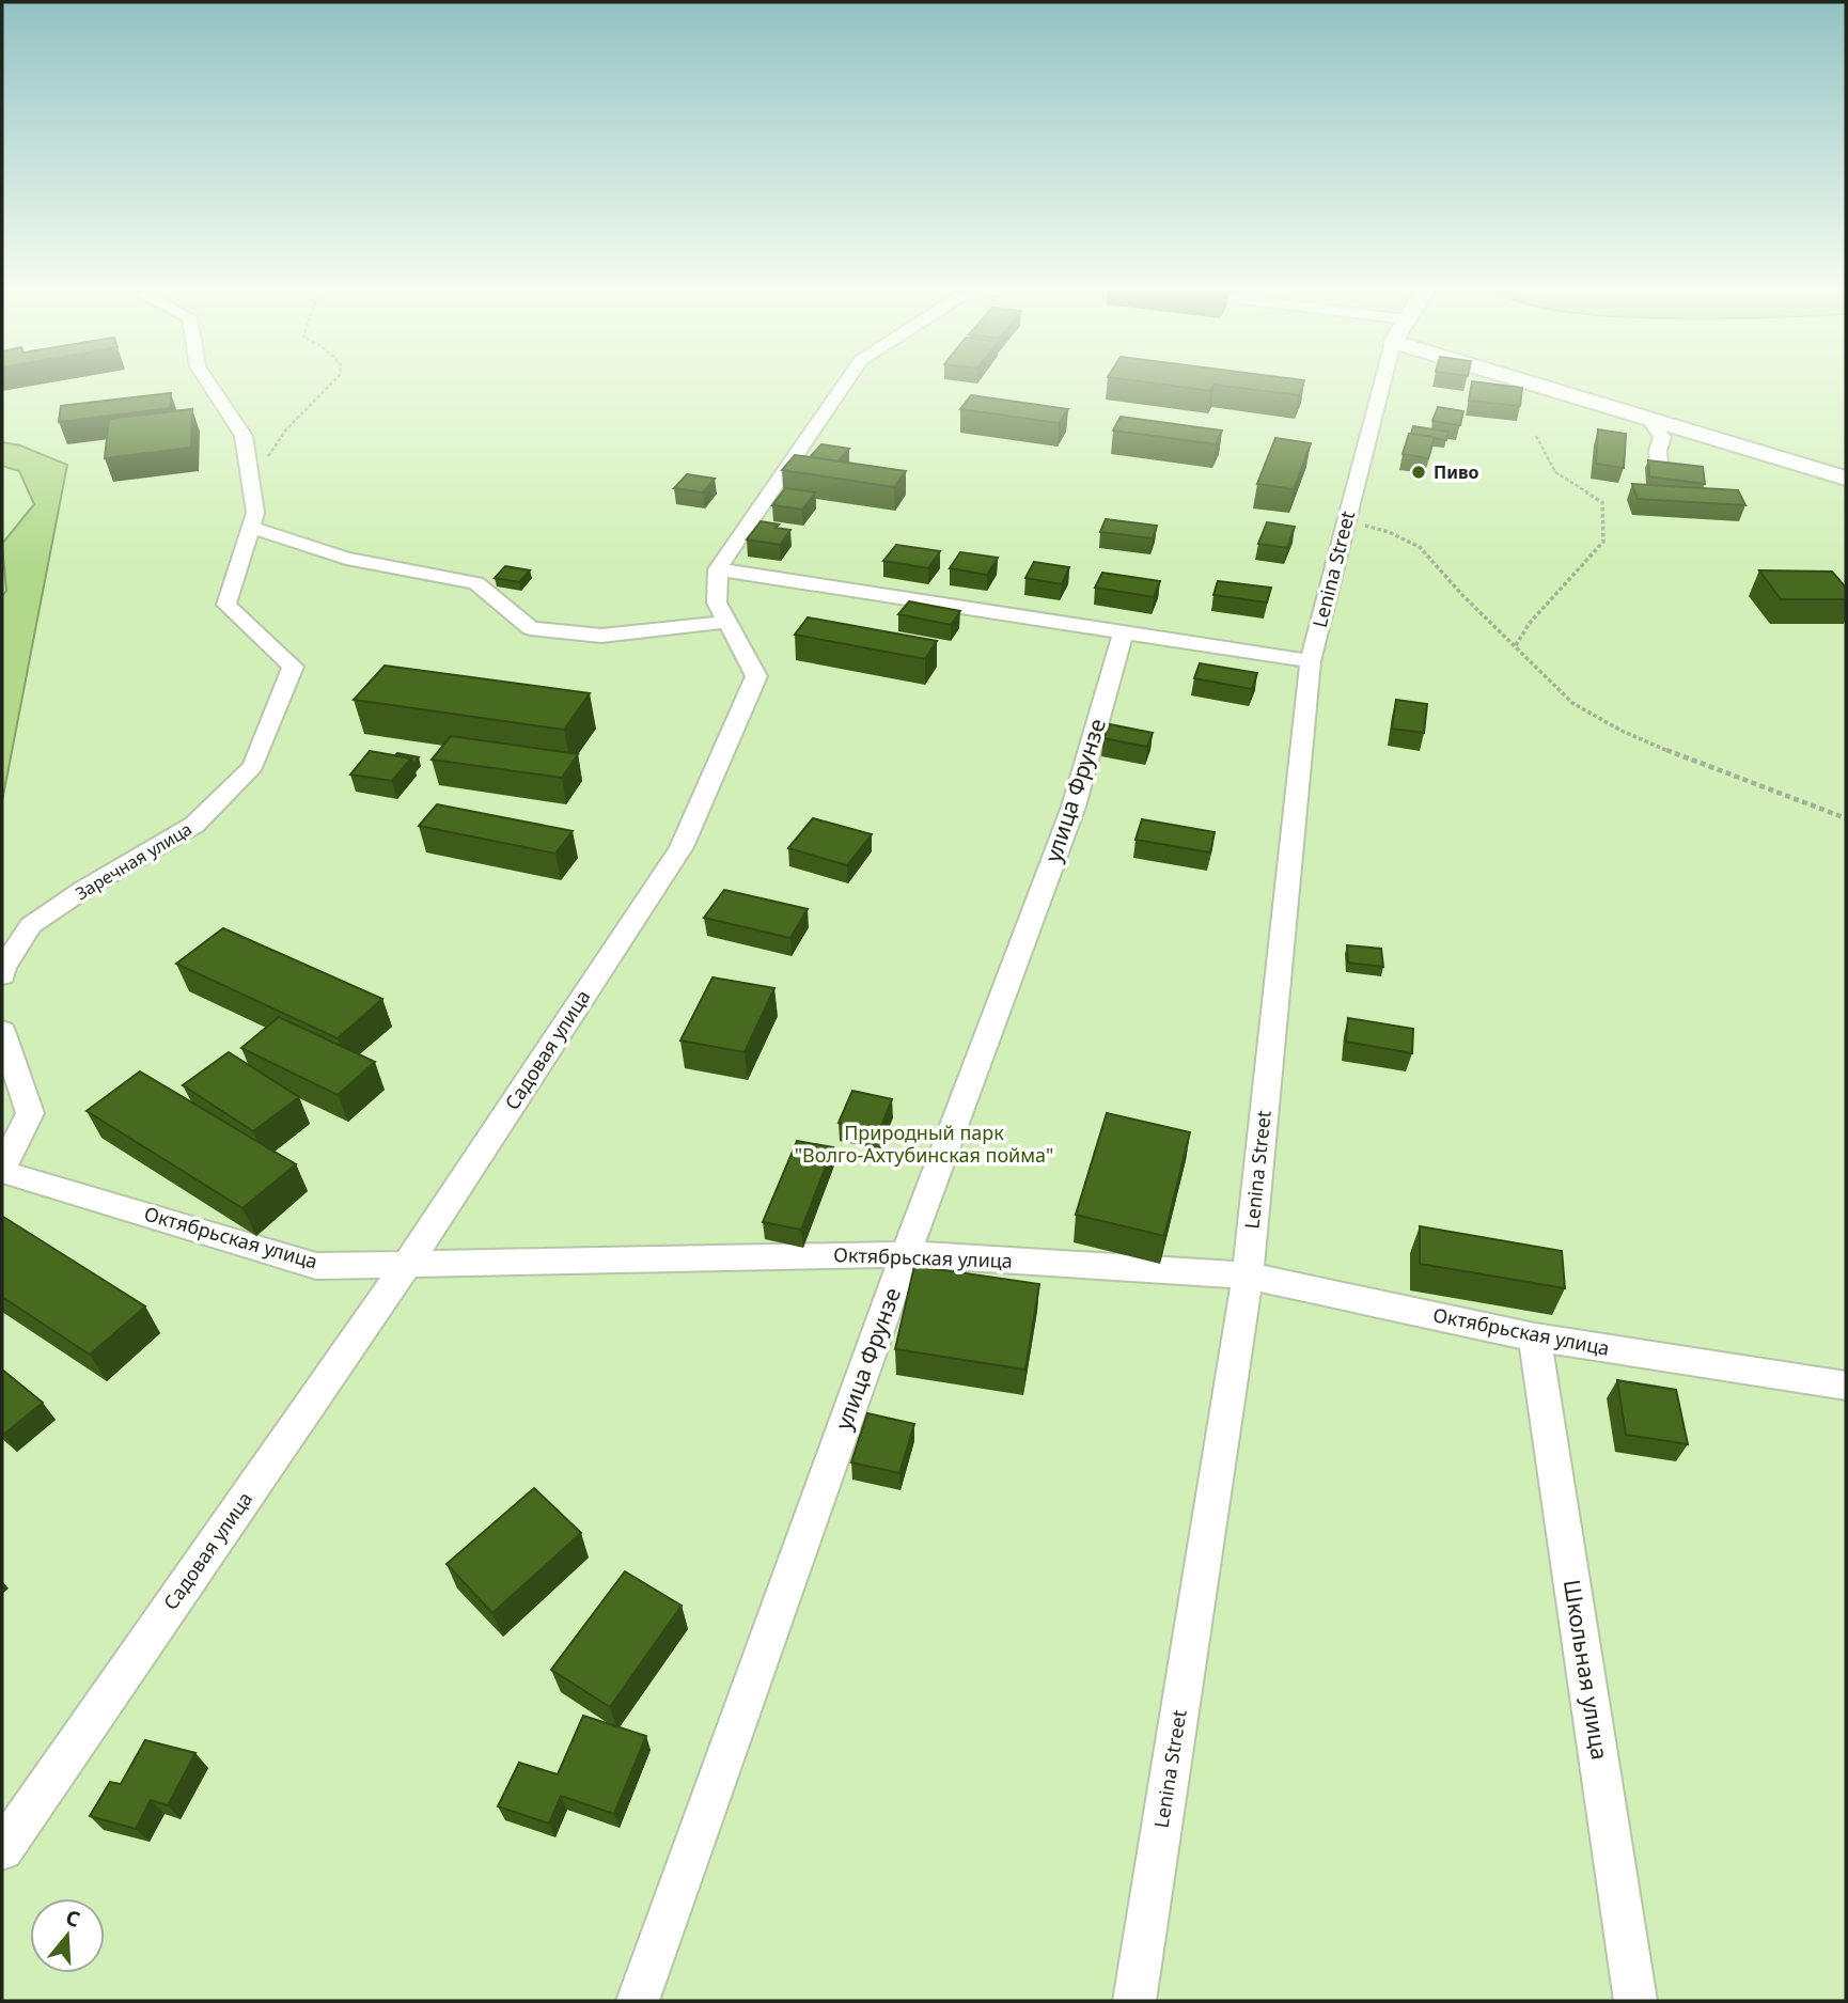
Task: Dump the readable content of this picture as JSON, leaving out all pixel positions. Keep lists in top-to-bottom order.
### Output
{
  "streets": {
    "street": [
      "Lenina Street",
      "улица Фрунзе",
      "Заречная улица",
      "Садовая улица",
      "Октябрьская улица",
      "Школьная улица"
    ]
  },
  "crossings": [
    ["Lenina Street", "Октябрьская улица"],
    ["улица Фрунзе", "Октябрьская улица"],
    ["Садовая улица", "Октябрьская улица"],
    ["Октябрьская улица", "Школьная улица"]
  ],
  "parks": ["Природный парк \"Волго-Ахтубинская пойма\""],
  "places": ["Пиво"],
  "north": "top"
}
